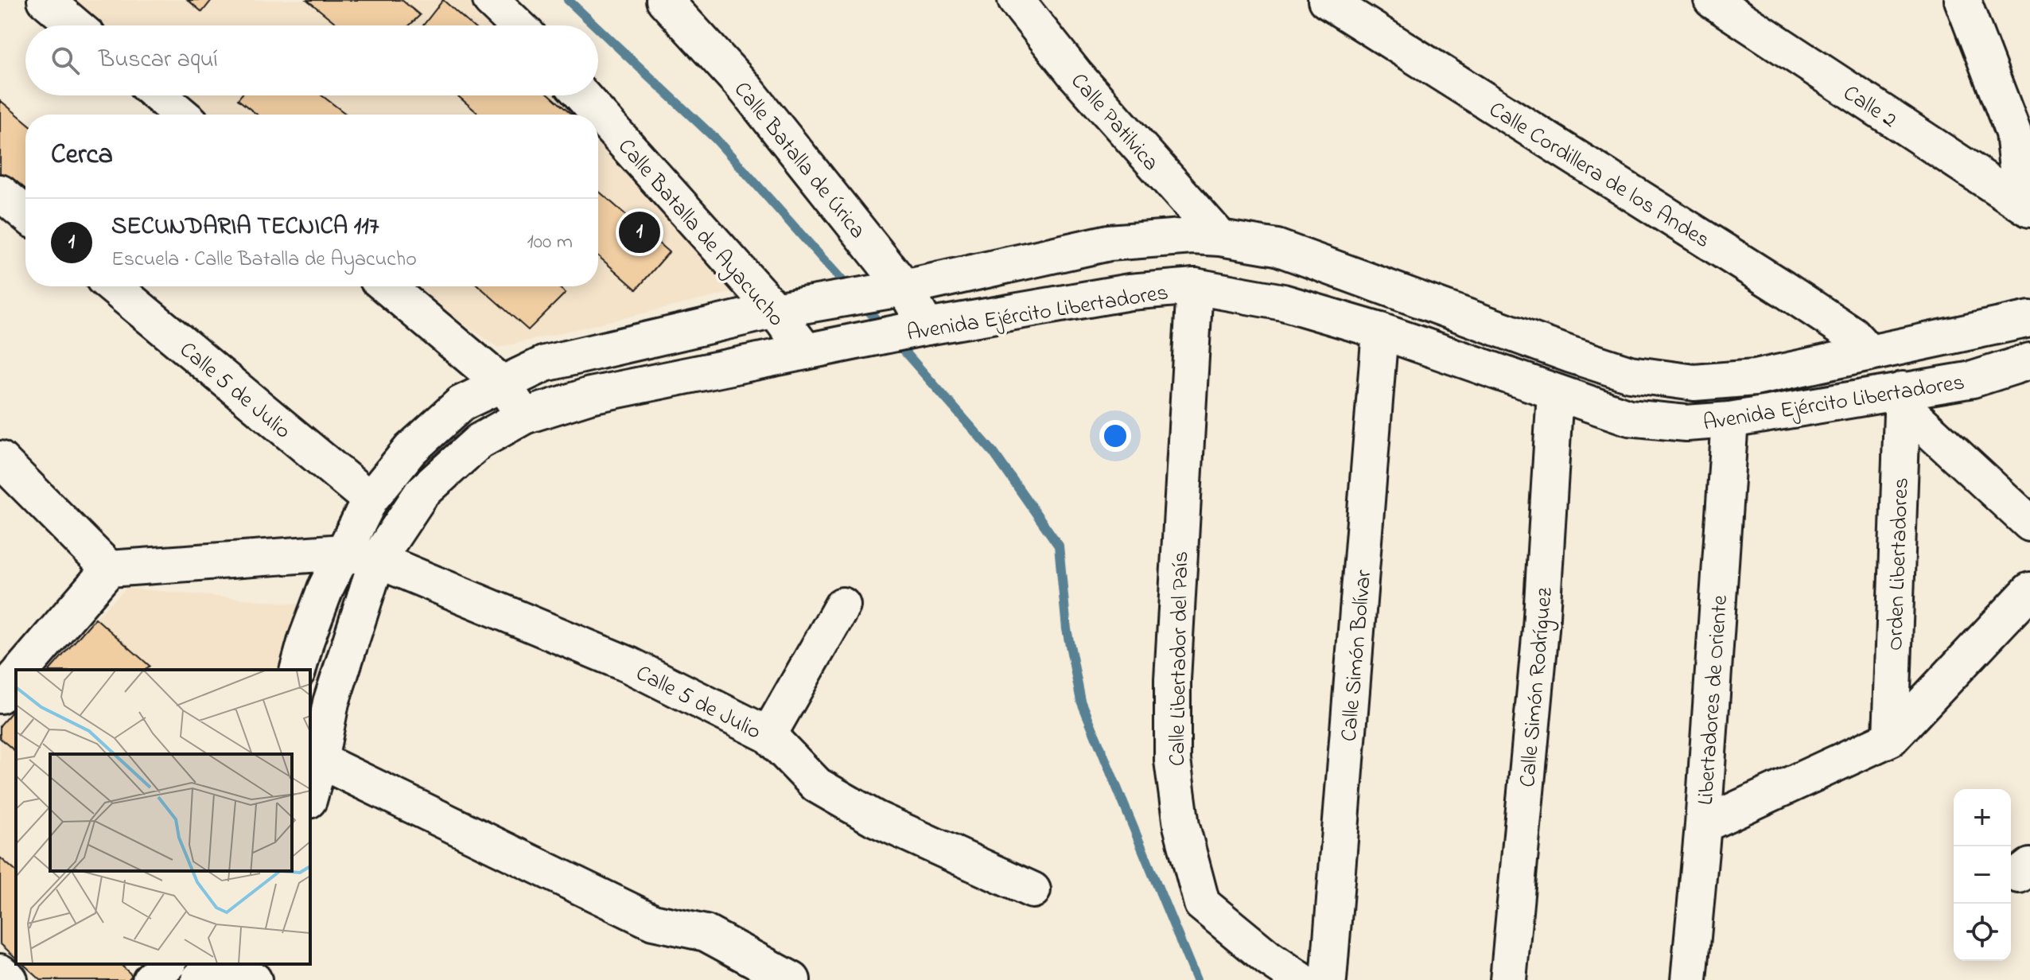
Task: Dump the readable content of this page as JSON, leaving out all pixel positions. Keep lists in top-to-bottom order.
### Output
{
  "streets": {
    "street": [
      "Calle 2",
      "Calle Patilvica",
      "Calle Batalla de Úrica",
      "Calle Cordillera de los Andes",
      "Calle Batalla de Ayacucho",
      "Avenida Ejército Libertadores",
      "Calle 5 de Julio",
      "Orden Libertadores",
      "Calle Simón Bolívar",
      "Calle Libertador del País",
      "Calle Simón Rodríguez",
      "Libertadores de Oriente"
    ]
  },
  "crossings": [
    ["Calle Patilvica", "Avenida Ejército Libertadores"],
    ["Calle Batalla de Úrica", "Avenida Ejército Libertadores"],
    ["Calle Cordillera de los Andes", "Avenida Ejército Libertadores"],
    ["Calle Batalla de Ayacucho", "Avenida Ejército Libertadores"],
    ["Avenida Ejército Libertadores", "Calle 5 de Julio"],
    ["Avenida Ejército Libertadores", "Orden Libertadores"],
    ["Avenida Ejército Libertadores", "Calle Simón Bolívar"],
    ["Avenida Ejército Libertadores", "Calle Libertador del País"],
    ["Avenida Ejército Libertadores", "Calle Simón Rodríguez"],
    ["Avenida Ejército Libertadores", "Libertadores de Oriente"]
  ],
  "page": {
    "search": "Buscar aquí",
    "heading": "Cerca",
    "list": [
      {
        "mark": "1",
        "name": "SECUNDARIA TECNICA 117",
        "note": "Escuela · Calle Batalla de Ayacucho",
        "value": "100 m"
      }
    ],
    "pins": "1",
    "map_buttons": ["+", "−"]
  }
}
